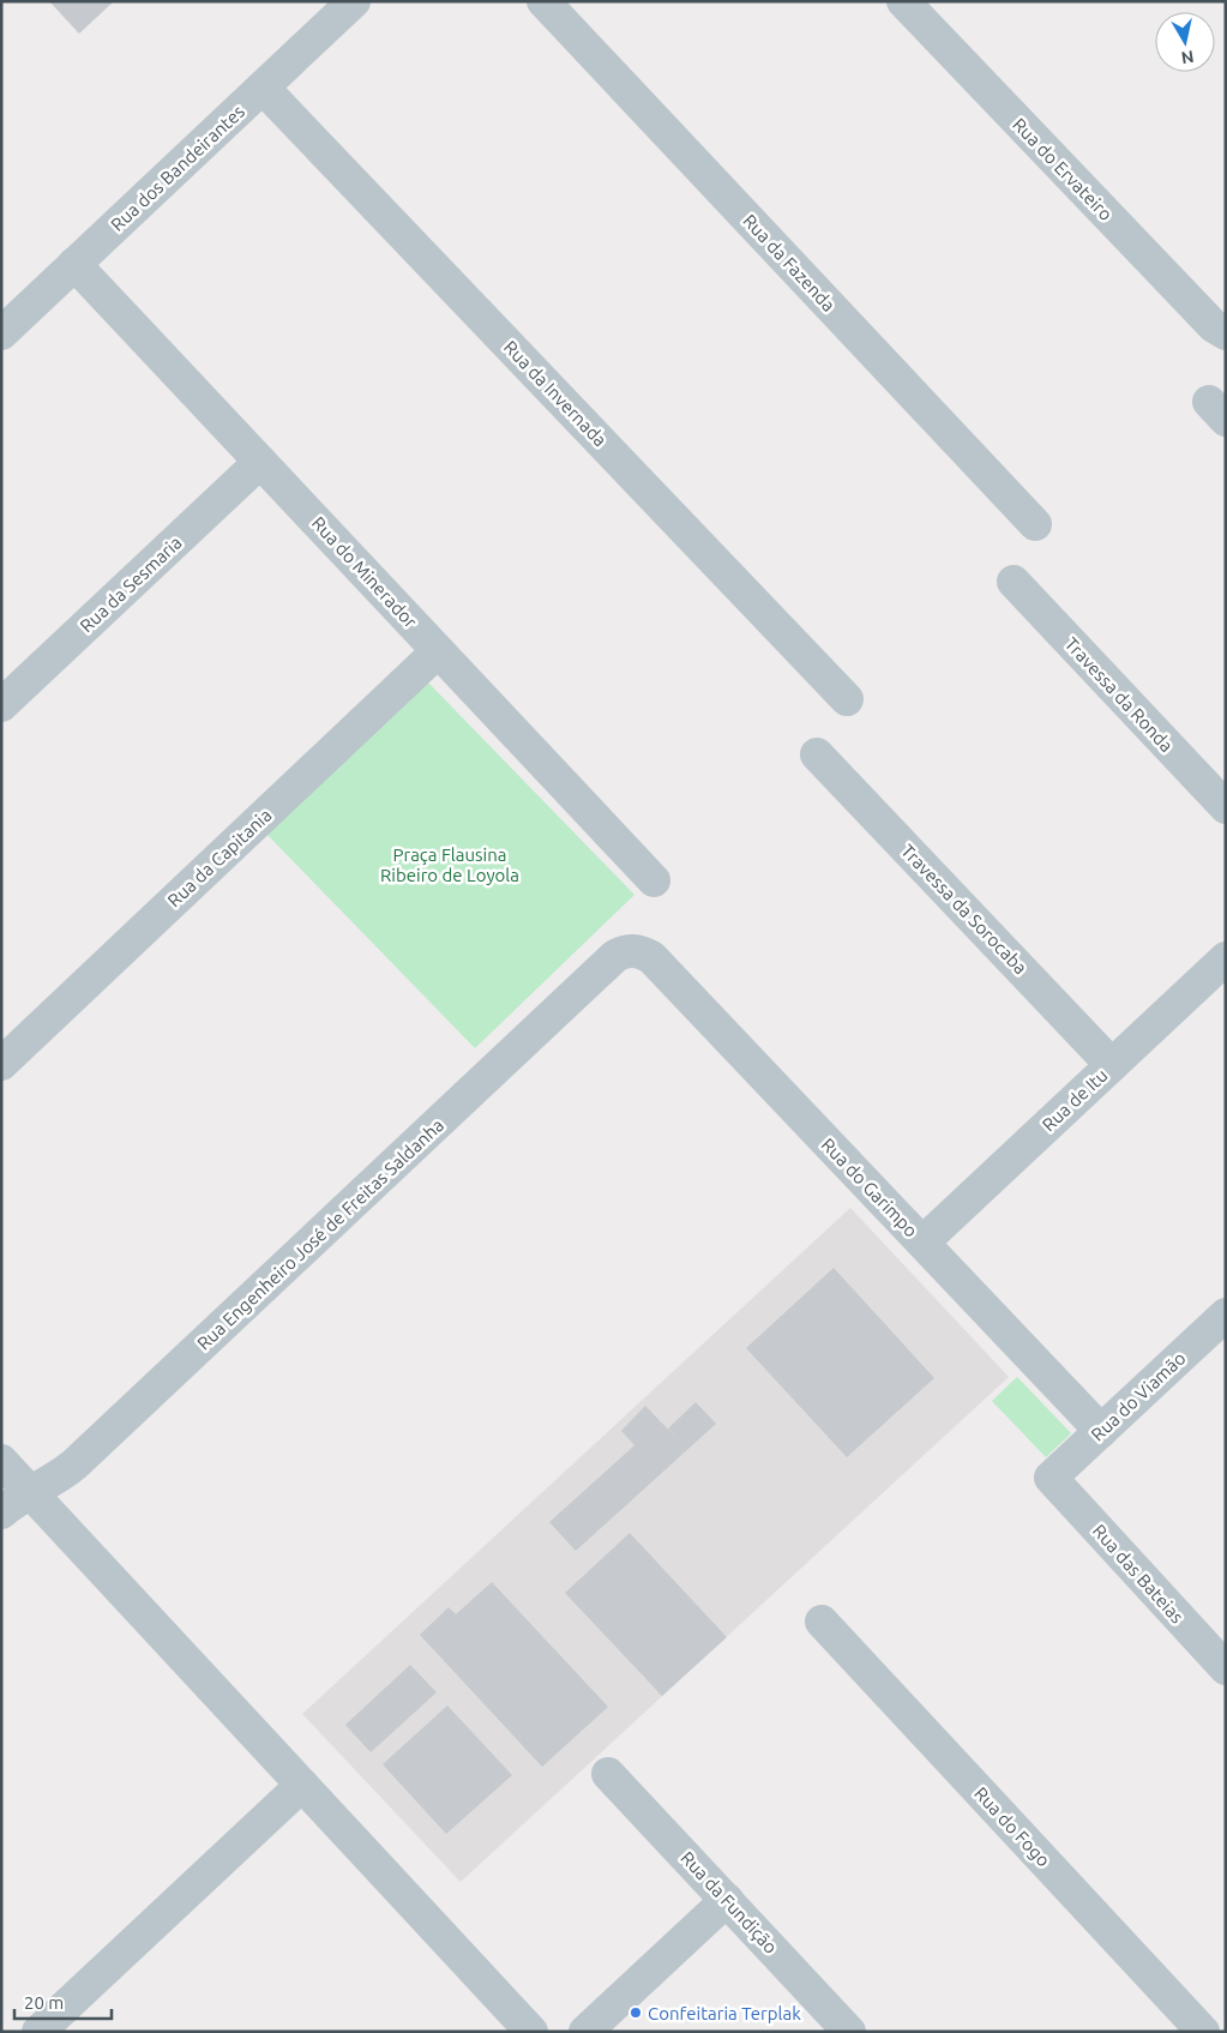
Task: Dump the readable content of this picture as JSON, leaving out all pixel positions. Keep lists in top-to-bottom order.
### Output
{
  "streets": {
    "street": [
      "Rua dos Bandeirantes",
      "Rua do Ervateiro",
      "Rua da Fazenda",
      "Rua da Invernada",
      "Rua do Minerador",
      "Rua da Sesmaria",
      "Travessa da Ronda",
      "Rua da Capitania",
      "Travessa da Sorocaba",
      "Rua de Itu",
      "Rua do Garimpo",
      "Rua Engenheiro José de Freitas Saldanha",
      "Rua do Viamão",
      "Rua das Bateias",
      "Rua do Fogo",
      "Rua da Fundição"
    ]
  },
  "crossings": [
    ["Rua dos Bandeirantes", "Rua da Invernada"],
    ["Rua dos Bandeirantes", "Rua do Minerador"],
    ["Rua do Minerador", "Rua da Sesmaria"],
    ["Rua do Minerador", "Rua da Capitania"],
    ["Travessa da Sorocaba", "Rua de Itu"],
    ["Rua de Itu", "Rua do Garimpo"],
    ["Rua do Garimpo", "Rua Engenheiro José de Freitas Saldanha"],
    ["Rua do Garimpo", "Rua do Viamão"],
    ["Rua do Viamão", "Rua das Bateias"]
  ],
  "parks": ["Praça Flausina Ribeiro de Loyola"],
  "places": ["Confeitaria Terplak"],
  "scale_bar": "20 m",
  "north": "bottom"
}
